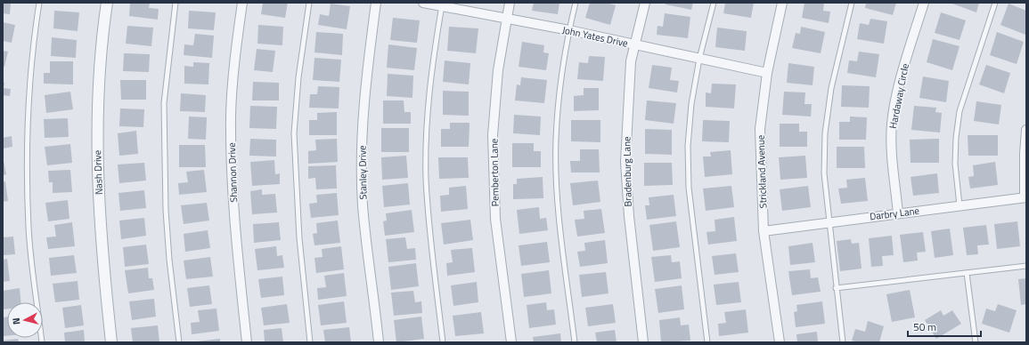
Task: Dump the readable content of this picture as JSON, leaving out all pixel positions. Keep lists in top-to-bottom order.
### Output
{
  "streets": {
    "street": [
      "John Yates Drive",
      "Hardaway Circle",
      "Bradenburg Lane",
      "Strickland Avenue",
      "Nash Drive",
      "Shannon Drive",
      "Stanley Drive",
      "Pemberton Lane",
      "Darbry Lane"
    ]
  },
  "crossings": [
    ["John Yates Drive", "Bradenburg Lane"],
    ["John Yates Drive", "Strickland Avenue"],
    ["John Yates Drive", "Pemberton Lane"],
    ["Hardaway Circle", "Darbry Lane"],
    ["Strickland Avenue", "Darbry Lane"]
  ],
  "scale_bar": "50 m",
  "north": "left"
}
